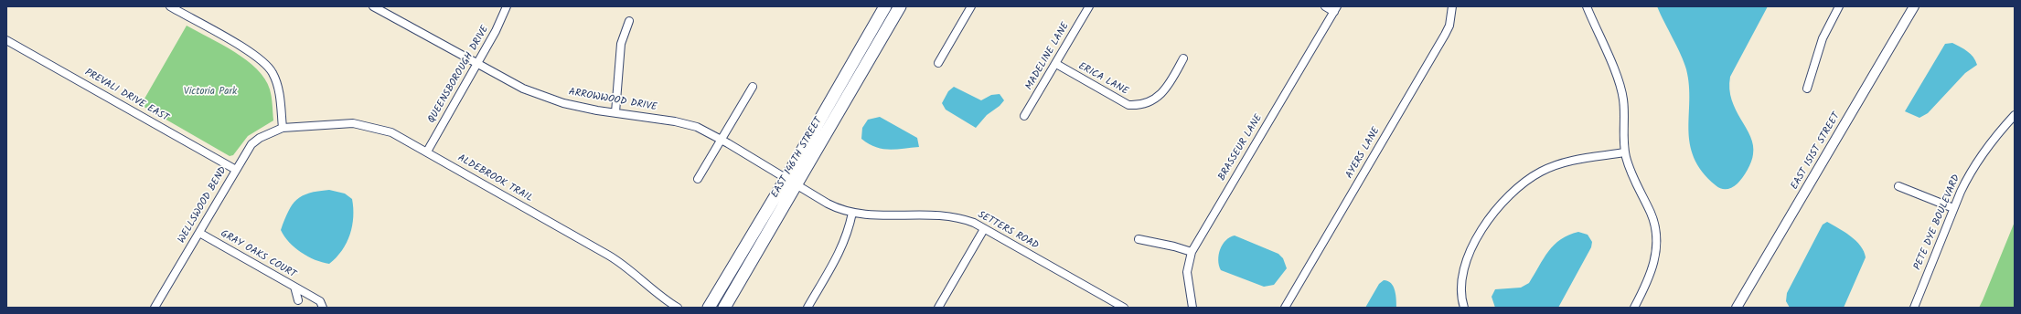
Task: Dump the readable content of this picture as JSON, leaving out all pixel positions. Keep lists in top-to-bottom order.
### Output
{
  "streets": {
    "main road": ["EAST 146TH STREET"],
    "street": [
      "MADELINE LANE",
      "QUEENSBOROUGH DRIVE",
      "ERICA LANE",
      "PREVALI DRIVE EAST",
      "ARROWWOOD DRIVE",
      "BRASSEUR LANE",
      "EAST 151ST STREET",
      "AYERS LANE",
      "ALDEBROOK TRAIL",
      "WELLSWOOD BEND",
      "PETE DYE BOULEVARD",
      "SETTERS ROAD",
      "GRAY OAKS COURT"
    ]
  },
  "crossings": [
    ["MADELINE LANE", "ERICA LANE"],
    ["QUEENSBOROUGH DRIVE", "ARROWWOOD DRIVE"],
    ["QUEENSBOROUGH DRIVE", "ALDEBROOK TRAIL"],
    ["PREVALI DRIVE EAST", "WELLSWOOD BEND"],
    ["ARROWWOOD DRIVE", "EAST 146TH STREET"],
    ["ARROWWOOD DRIVE", "SETTERS ROAD"],
    ["EAST 146TH STREET", "SETTERS ROAD"],
    ["ALDEBROOK TRAIL", "WELLSWOOD BEND"],
    ["WELLSWOOD BEND", "GRAY OAKS COURT"]
  ],
  "parks": ["Victoria Park"]
}
